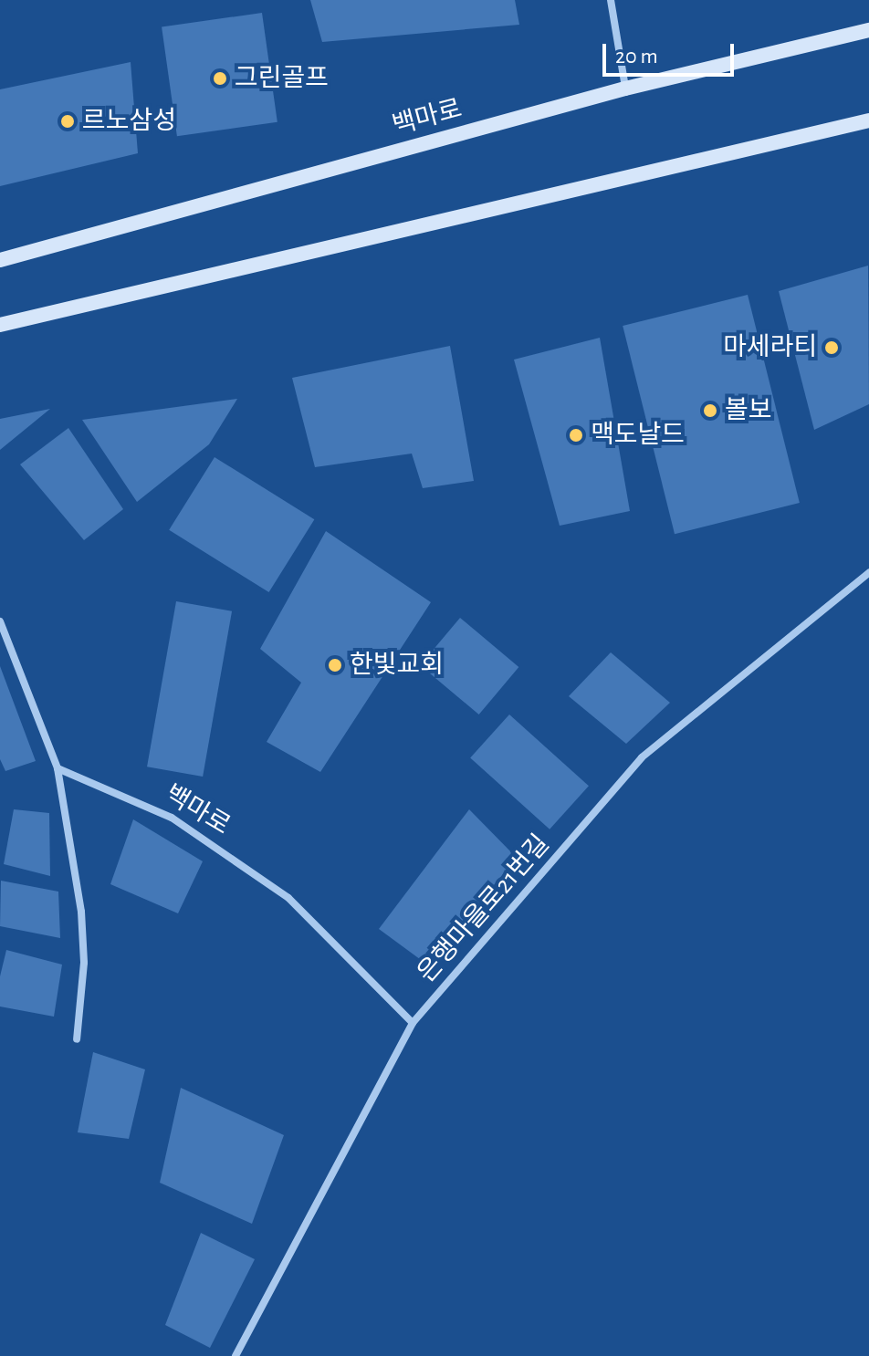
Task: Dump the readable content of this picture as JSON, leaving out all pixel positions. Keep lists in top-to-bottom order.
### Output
{
  "streets": {
    "main road": ["백마로"],
    "street": ["은행마을로21번길"]
  },
  "crossings": [
    ["백마로", "은행마을로21번길"]
  ],
  "places": [
    "그린골프",
    "르노삼성",
    "마세라티",
    "볼보",
    "맥도날드",
    "한빛교회"
  ],
  "scale_bar": "20 m"
}
